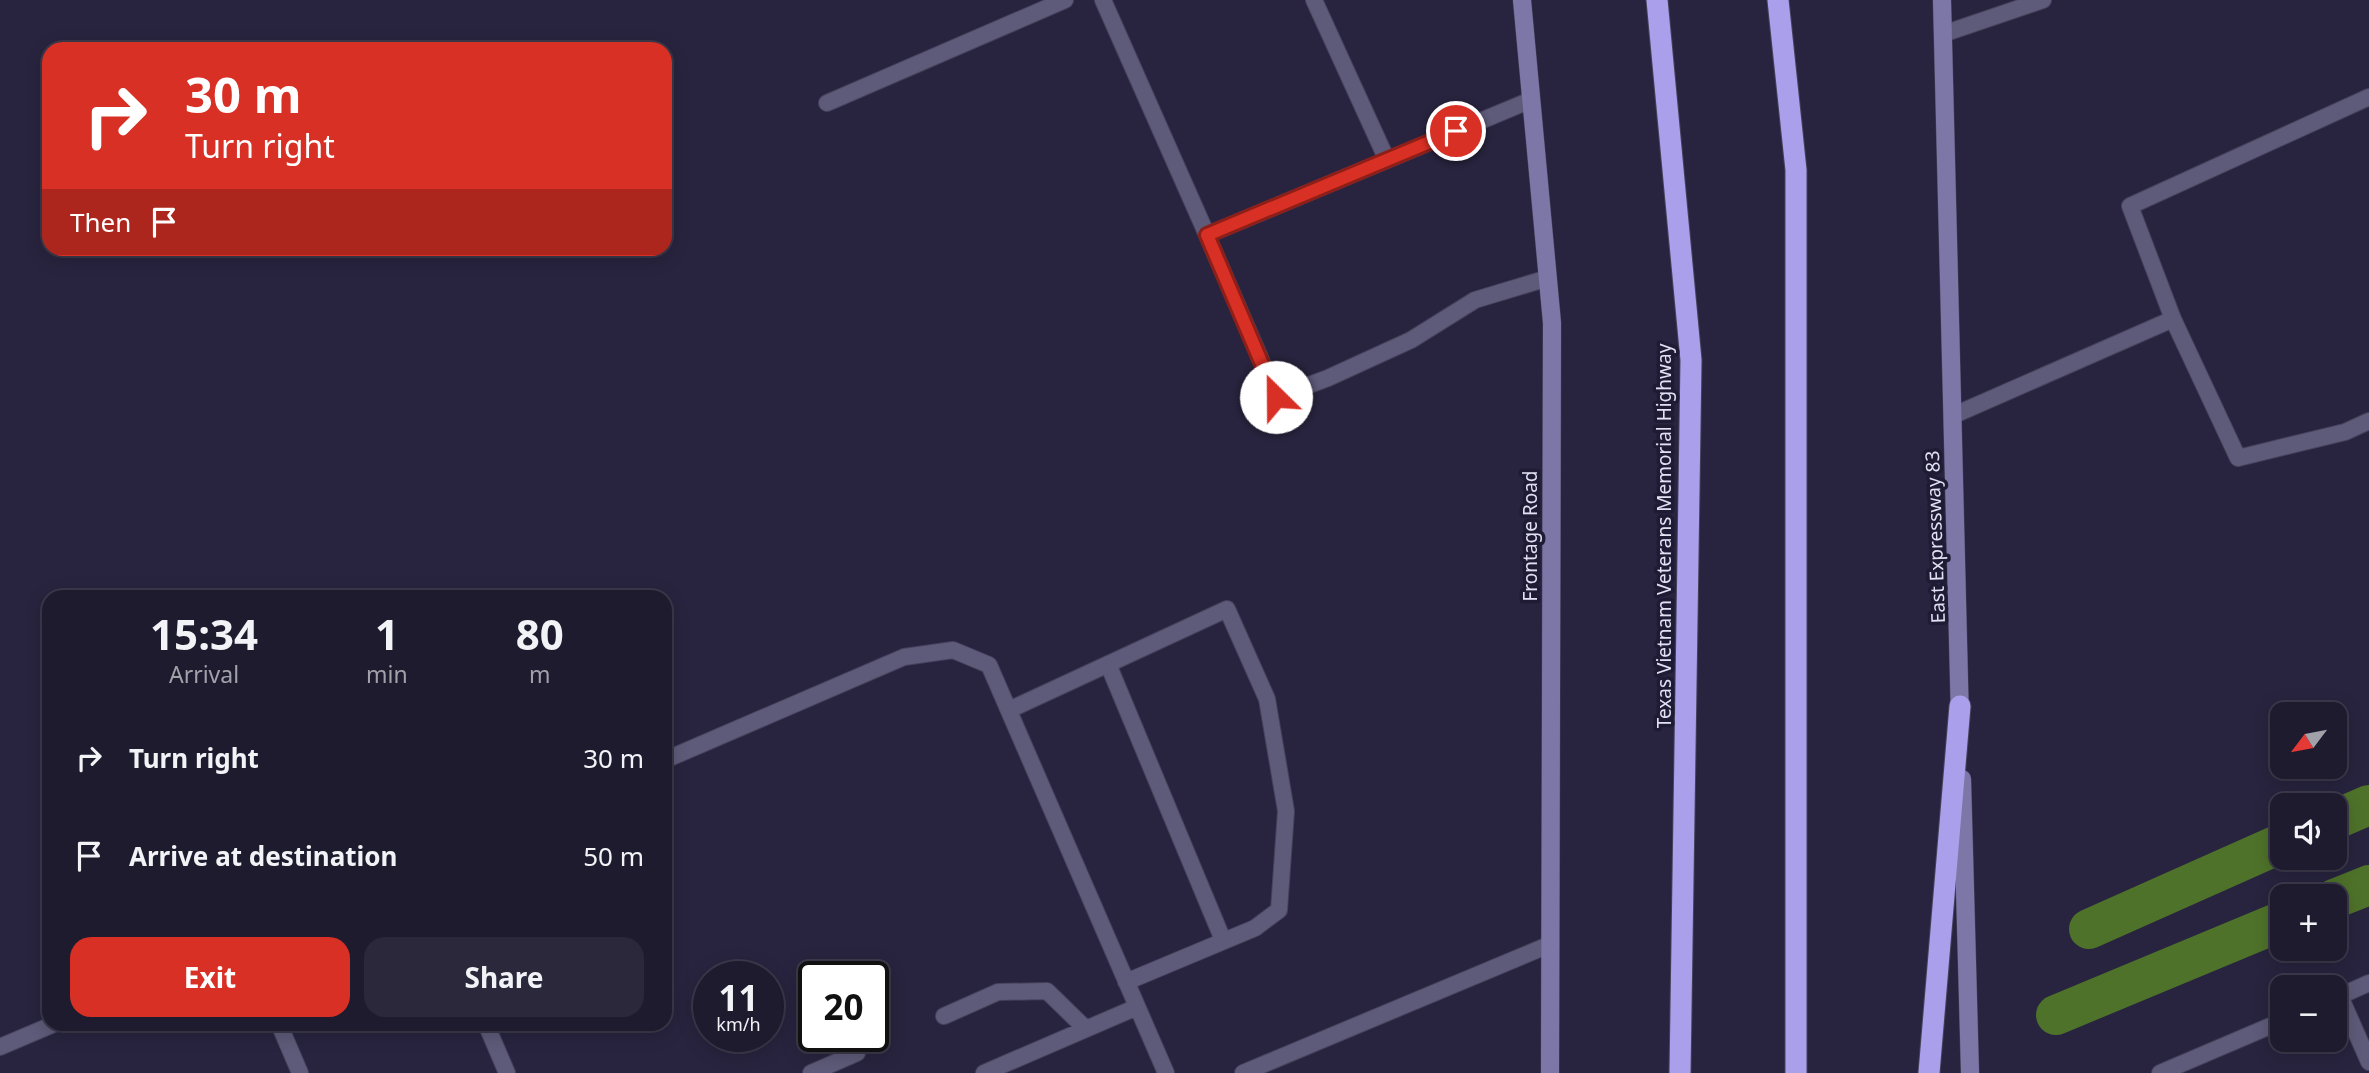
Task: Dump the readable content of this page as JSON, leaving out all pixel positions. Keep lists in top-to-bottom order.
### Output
{
  "streets": {
    "highway": ["Texas Vietnam Veterans Memorial Highway"],
    "main road": ["Frontage Road", "East Expressway 83"]
  },
  "north": "bottom left",
  "page": {
    "turn": ["30 m", "Turn right"],
    "then": "Then",
    "eta": [
      "15:34",
      "Arrival",
      "1",
      "min",
      "80",
      "m"
    ],
    "map_buttons": ["+", "−"],
    "list": [
      {
        "name": "Turn right",
        "value": "30 m"
      },
      {
        "name": "Arrive at destination",
        "value": "50 m"
      }
    ],
    "buttons": ["Exit", "Share"],
    "speed": "11 km/h",
    "limit": "20"
  }
}
